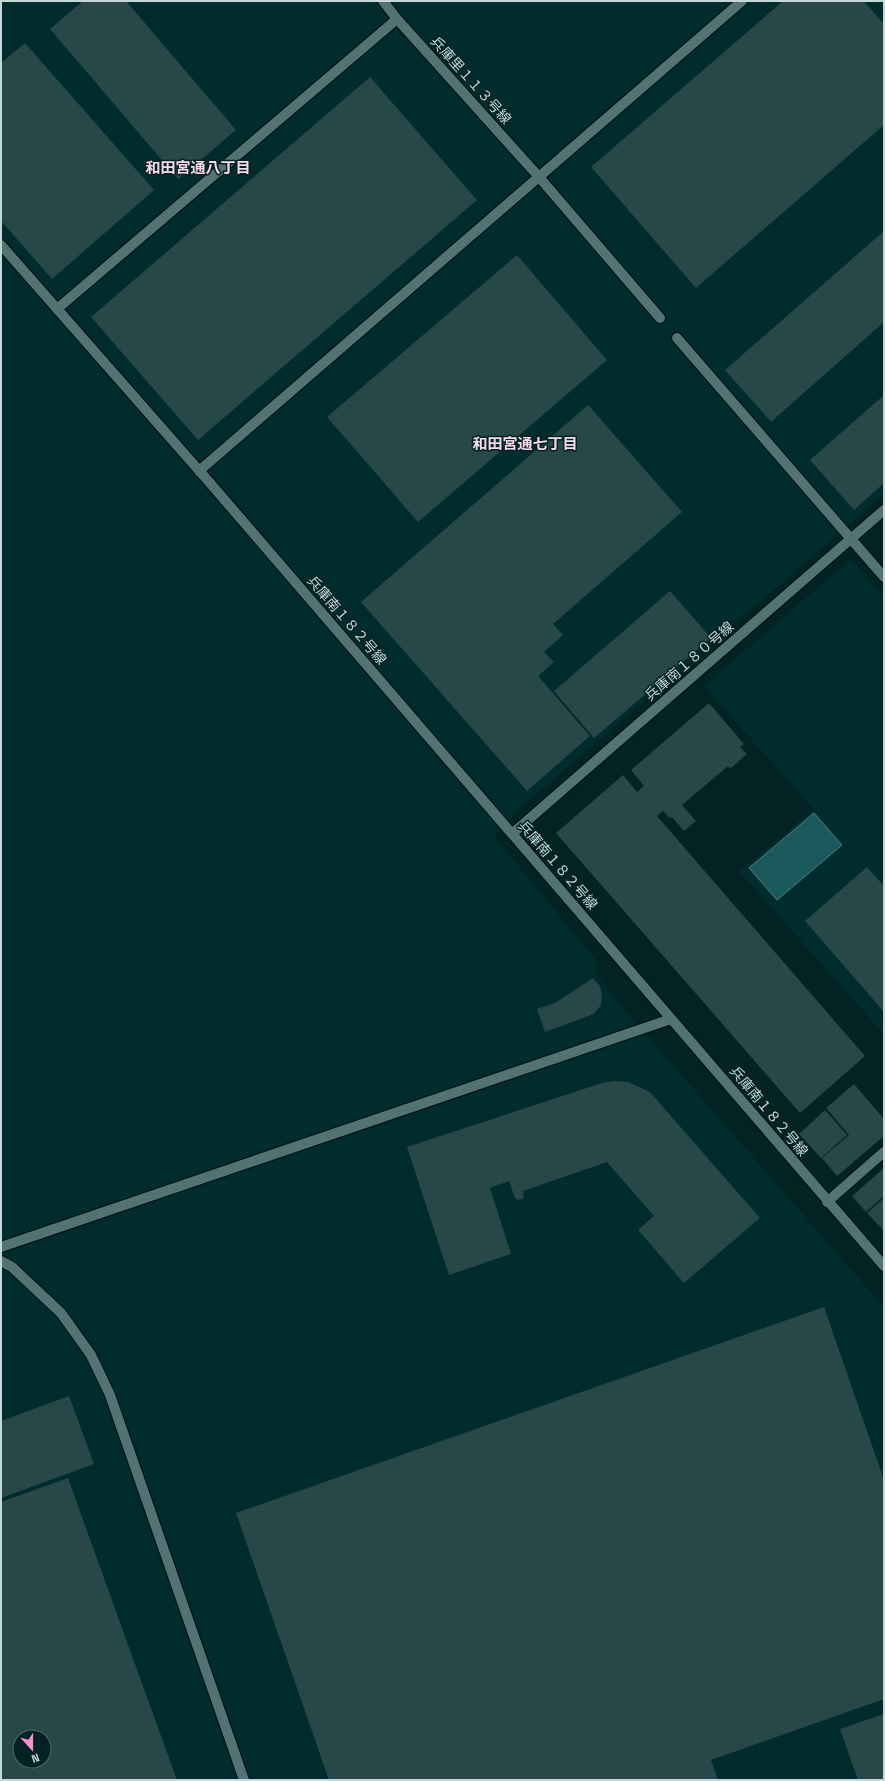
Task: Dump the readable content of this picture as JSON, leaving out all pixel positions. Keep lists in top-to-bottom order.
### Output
{
  "streets": {
    "street": ["兵庫里１１３号線", "兵庫南１８２号線", "兵庫南１８０号線"]
  },
  "crossings": [
    ["兵庫南１８２号線", "兵庫南１８０号線"]
  ],
  "districts": ["和田宮通八丁目", "和田宮通七丁目"],
  "north": "bottom"
}
